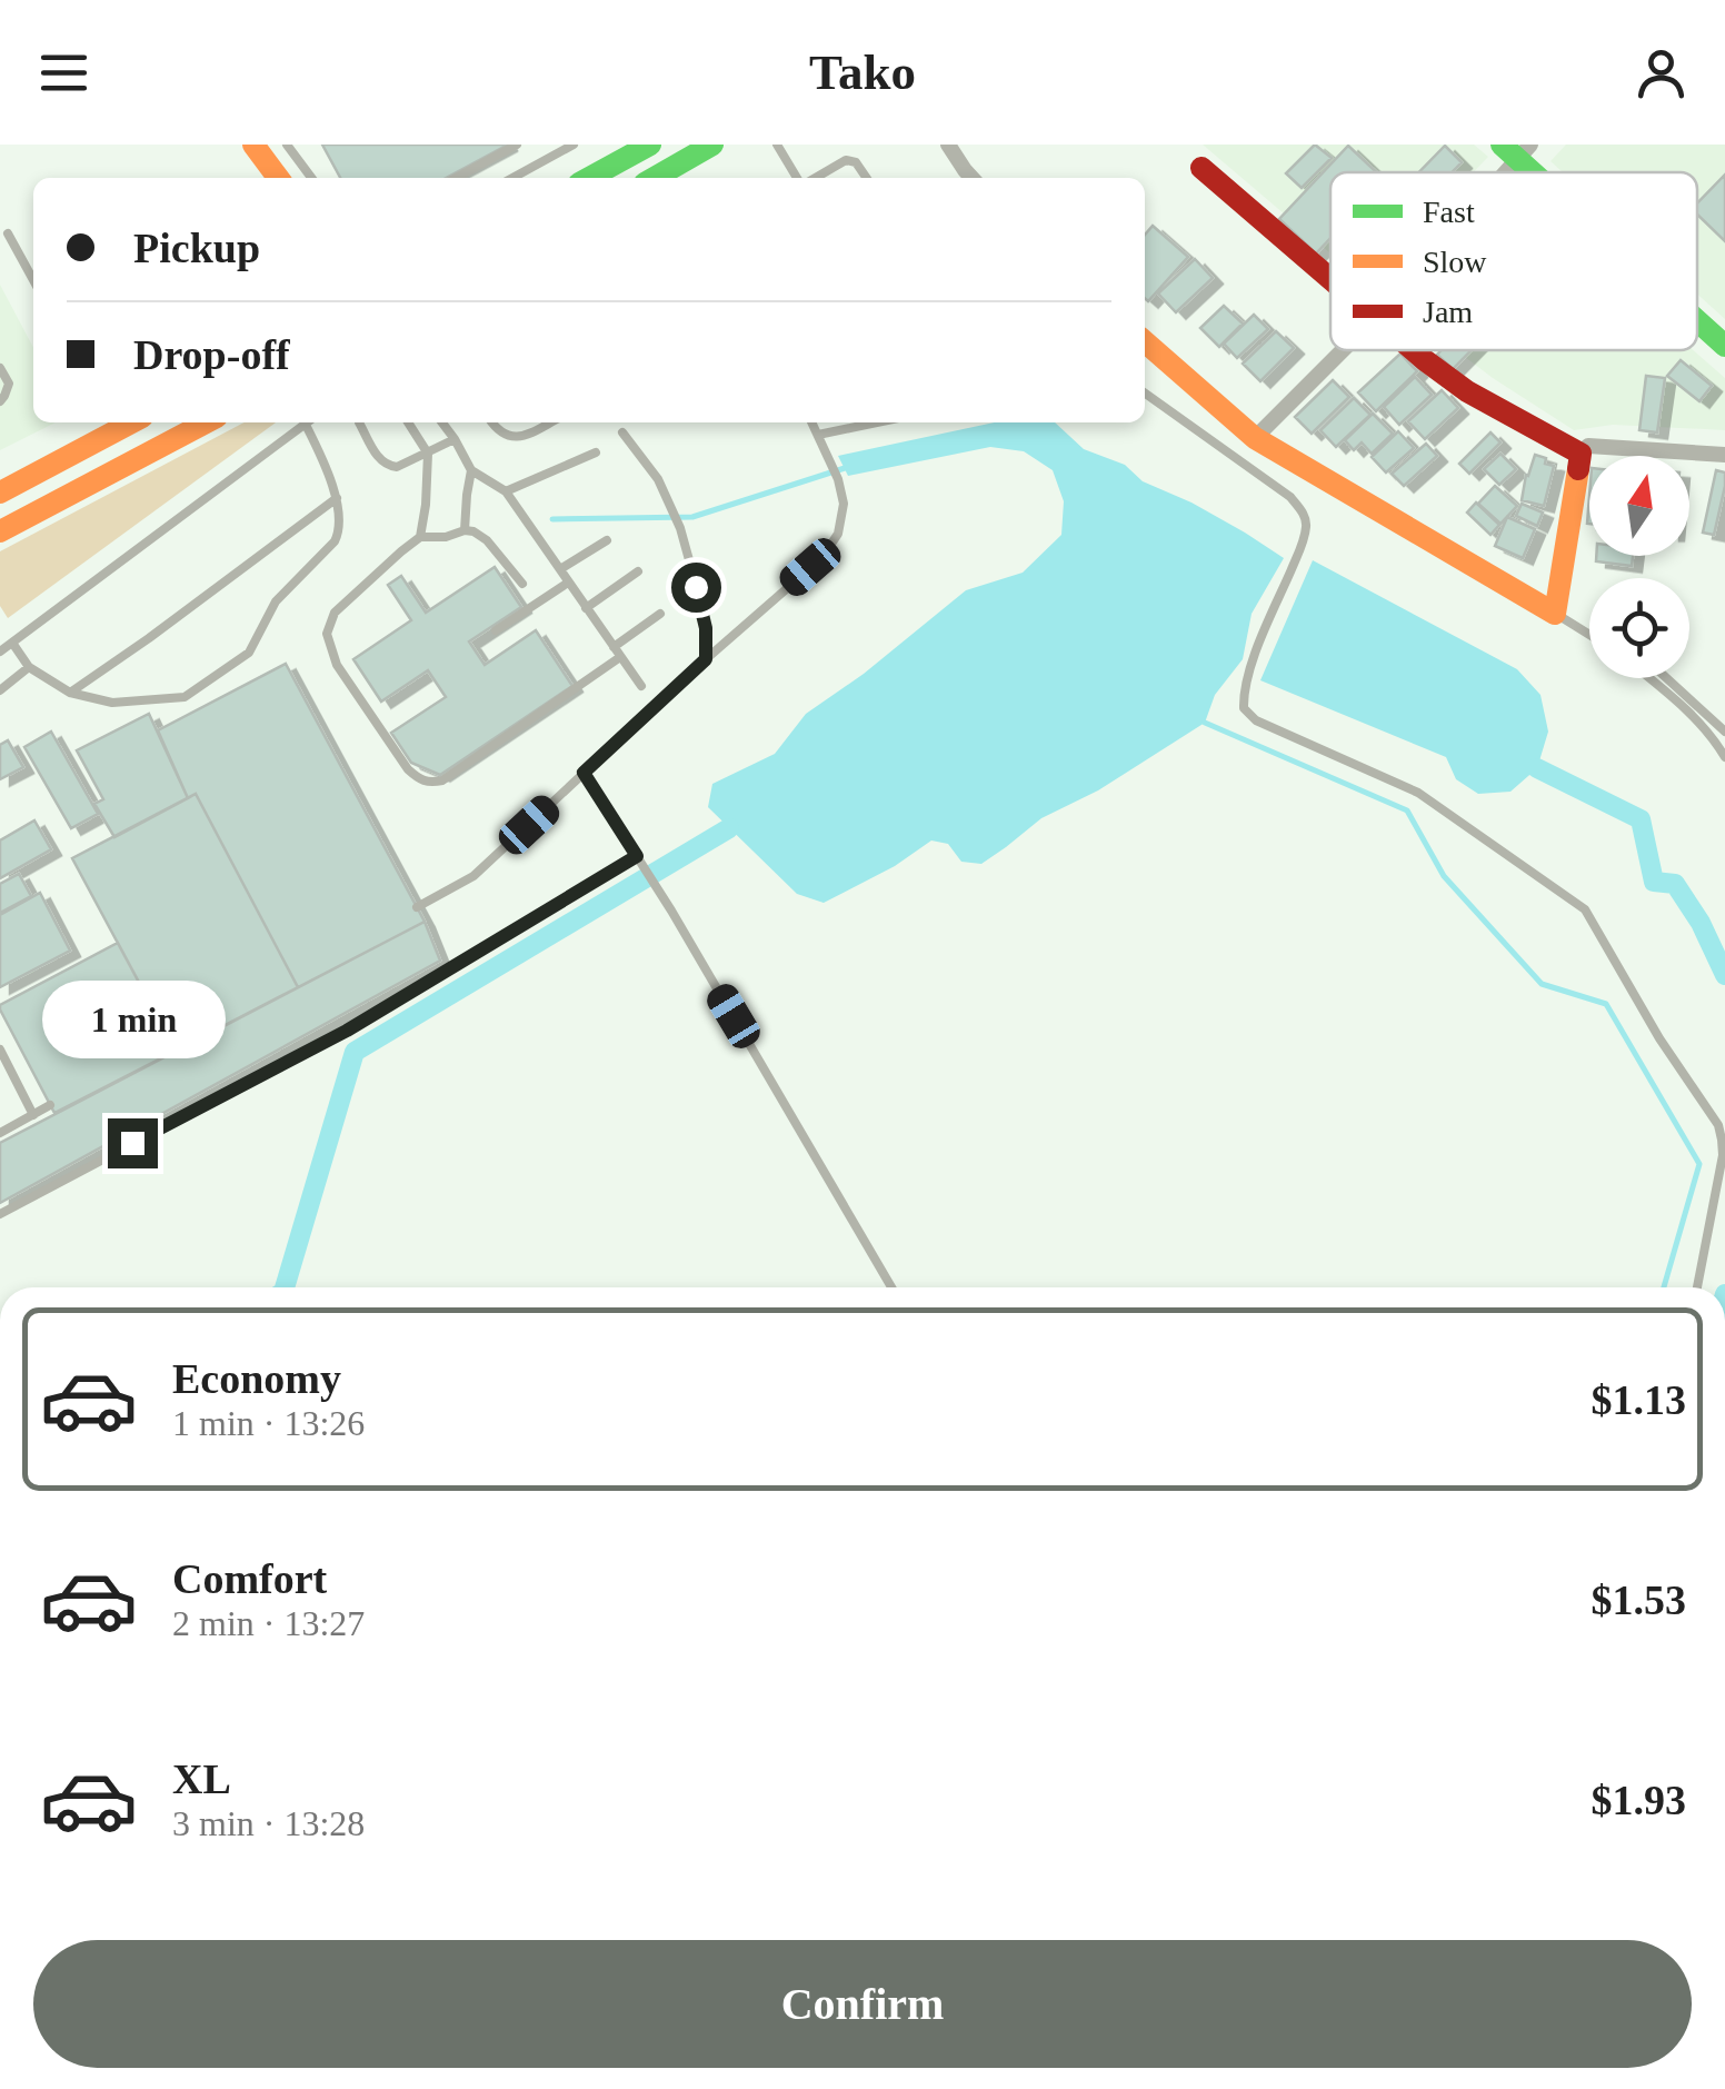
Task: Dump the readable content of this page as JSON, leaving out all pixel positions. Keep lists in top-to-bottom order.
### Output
{
  "legend": ["Fast", "Slow", "Jam"],
  "north": "top",
  "page": {
    "header": "Tako",
    "banner": ["Pickup", "Drop-off"],
    "bubble": "1 min",
    "list": [
      {
        "name": "Economy",
        "note": "1 min · 13:26",
        "value": "$1.13"
      },
      {
        "name": "Comfort",
        "note": "2 min · 13:27",
        "value": "$1.53"
      },
      {
        "name": "XL",
        "note": "3 min · 13:28",
        "value": "$1.93"
      }
    ],
    "buttons": "Confirm"
  }
}
